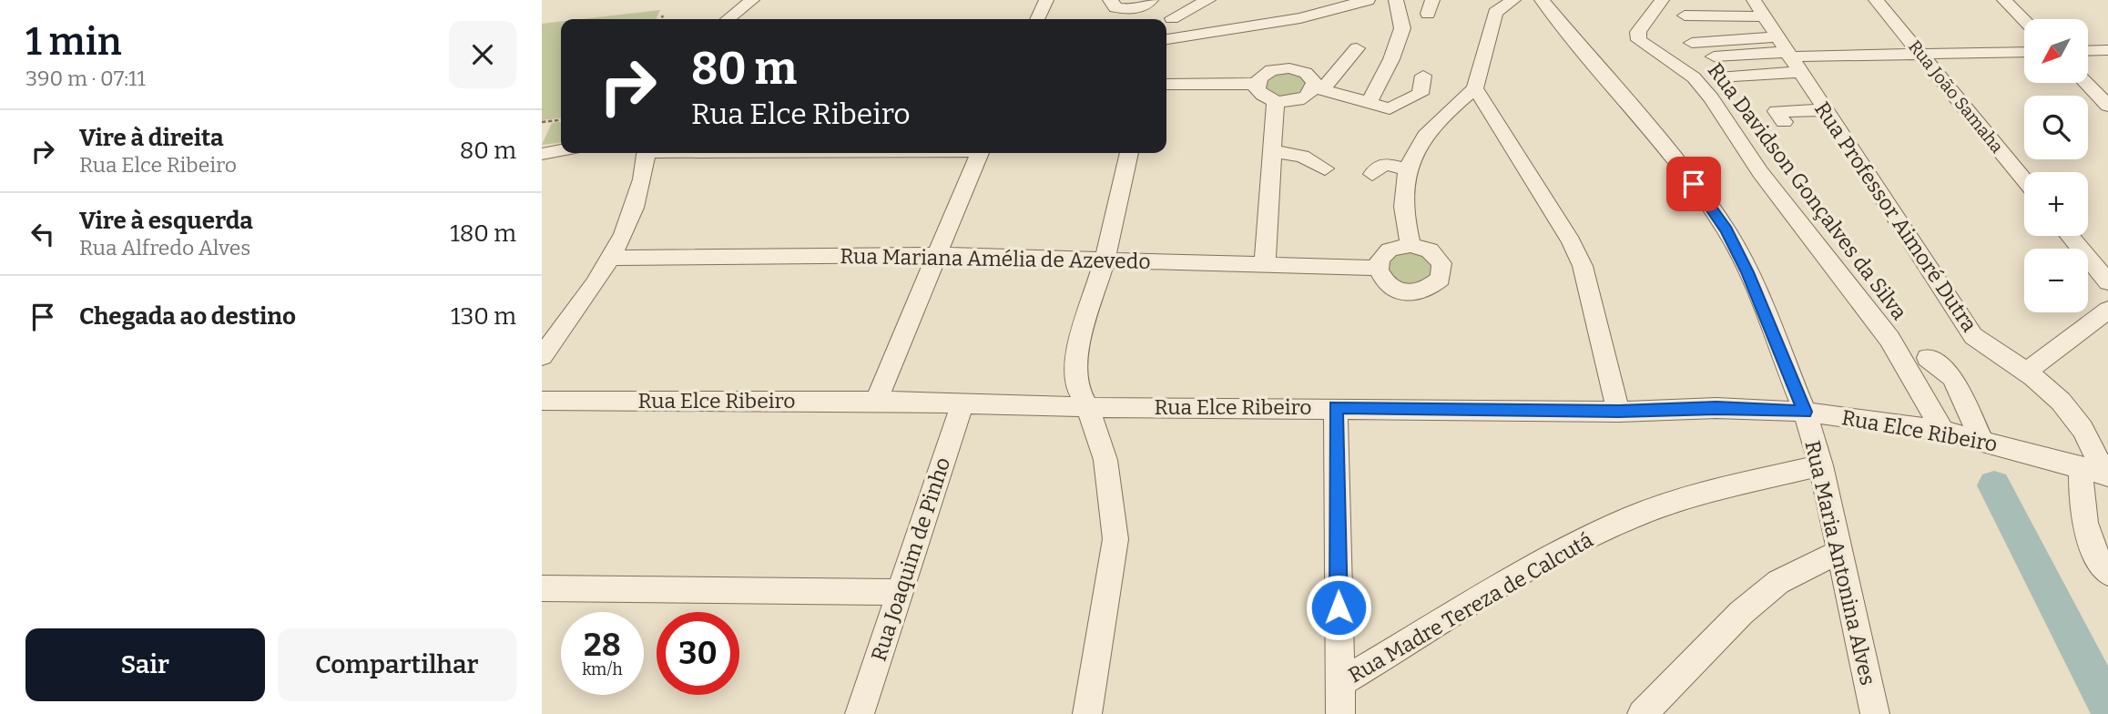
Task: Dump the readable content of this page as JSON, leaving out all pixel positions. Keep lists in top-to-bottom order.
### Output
{
  "streets": {
    "street": [
      "Rua João Samaha",
      "Rua Davidson Gonçalves da Silva",
      "Rua Professor Aimoré Dutra",
      "Rua Mariana Amélia de Azevedo",
      "Rua Elce Ribeiro",
      "Rua Joaquim de Pinho",
      "Rua Maria Antonina Alves",
      "Rua Madre Tereza de Calcutá"
    ]
  },
  "crossings": [
    ["Rua Davidson Gonçalves da Silva", "Rua Elce Ribeiro"],
    ["Rua Professor Aimoré Dutra", "Rua Elce Ribeiro"],
    ["Rua Elce Ribeiro", "Rua Joaquim de Pinho"],
    ["Rua Elce Ribeiro", "Rua Maria Antonina Alves"],
    ["Rua Maria Antonina Alves", "Rua Madre Tereza de Calcutá"]
  ],
  "north": "bottom left",
  "page": {
    "heading": ["1 min", "390 m · 07:11"],
    "map_buttons": ["+", "−"],
    "turn": ["80 m", "Rua Elce Ribeiro"],
    "list": [
      {
        "name": "Vire à direita",
        "note": "Rua Elce Ribeiro",
        "value": "80 m"
      },
      {
        "name": "Vire à esquerda",
        "note": "Rua Alfredo Alves",
        "value": "180 m"
      },
      {
        "name": "Chegada ao destino",
        "value": "130 m"
      }
    ],
    "speed": "28 km/h",
    "limit": "30",
    "buttons": ["Sair", "Compartilhar"]
  }
}
